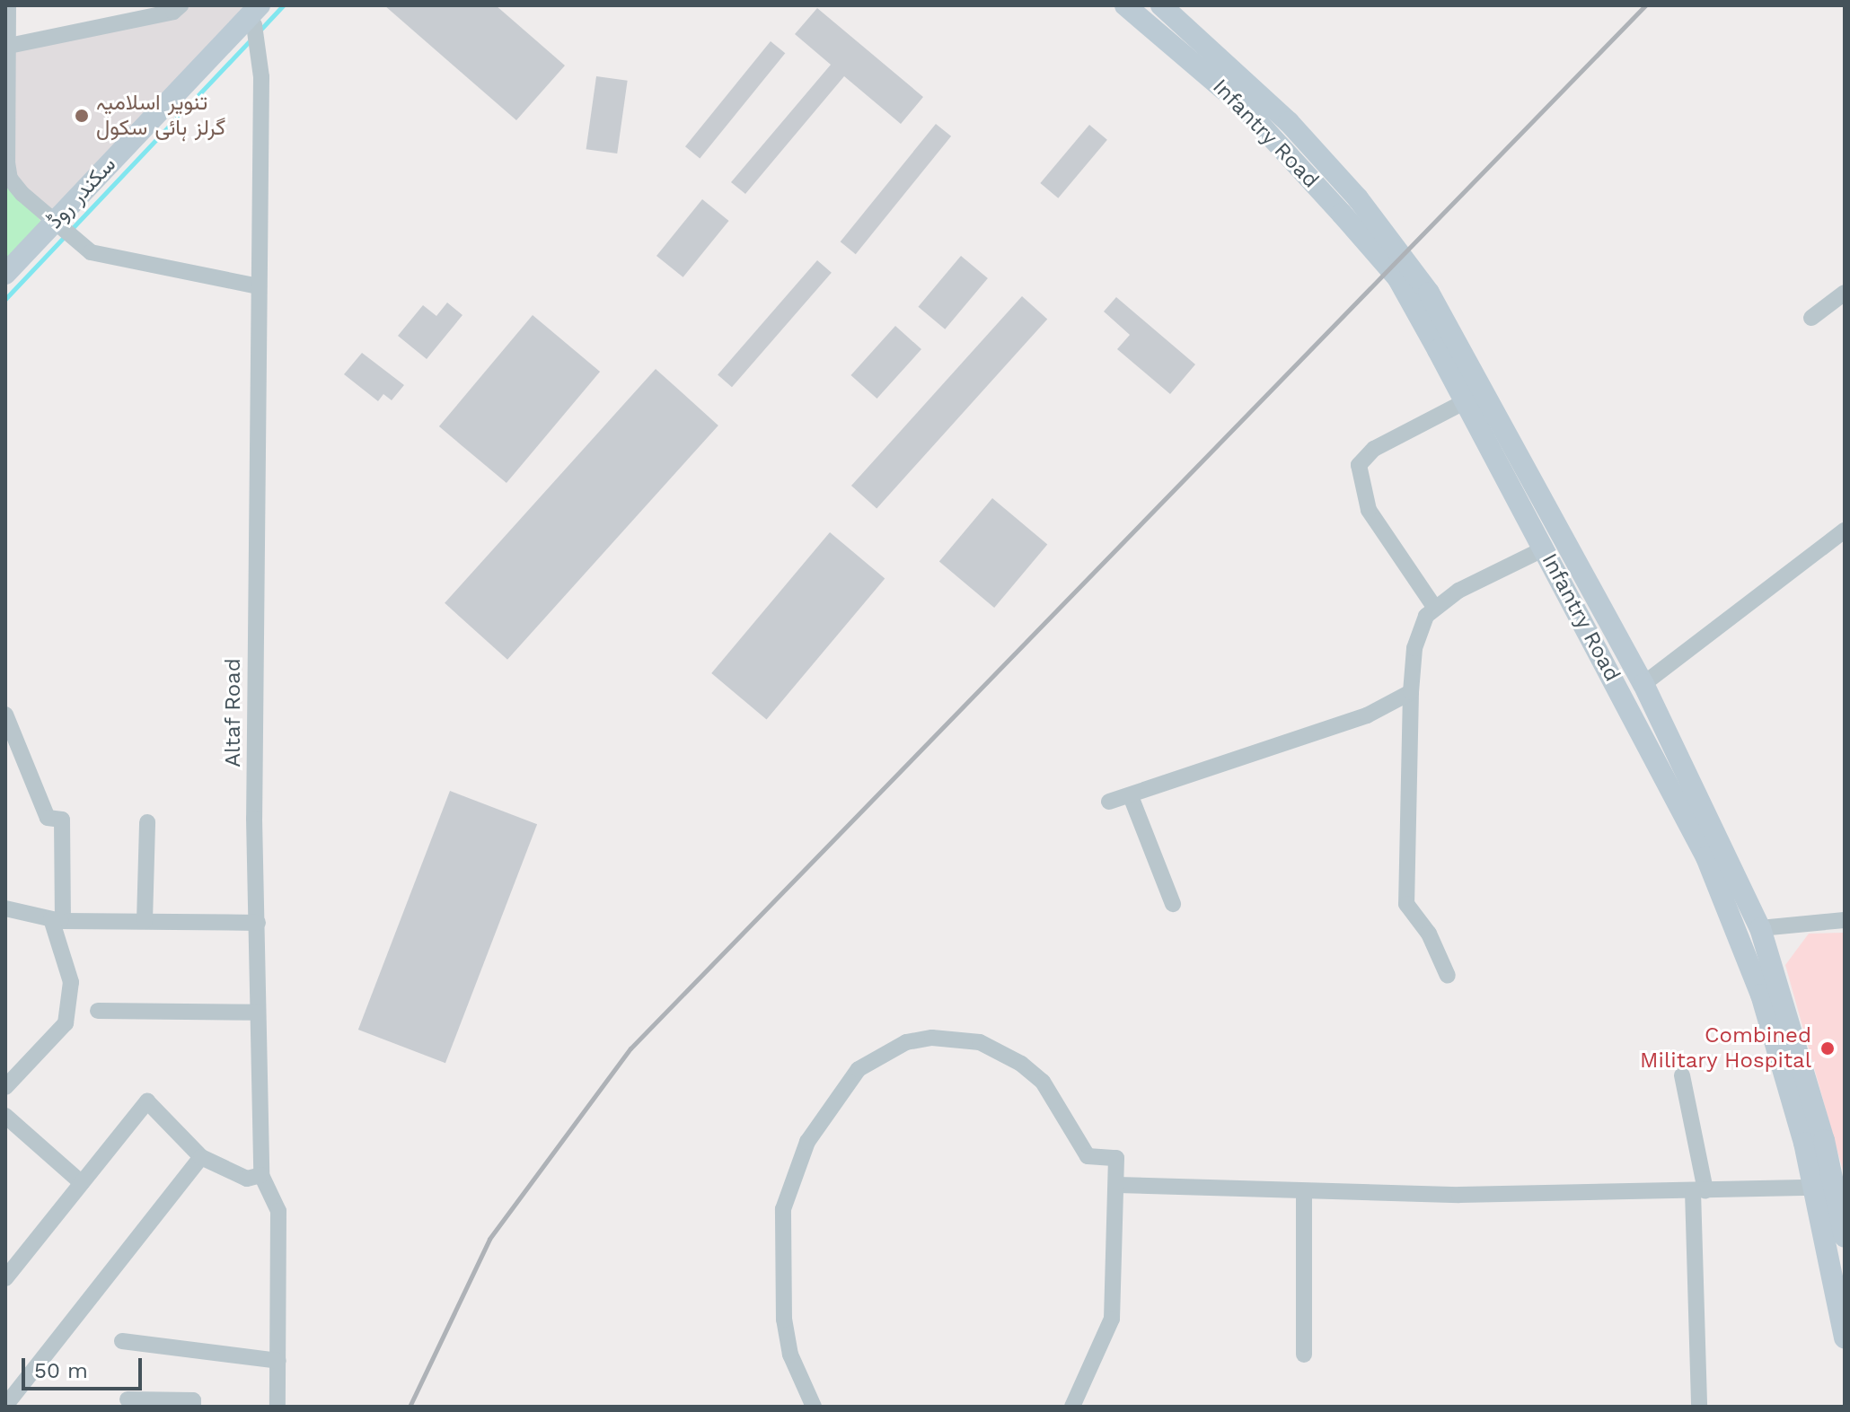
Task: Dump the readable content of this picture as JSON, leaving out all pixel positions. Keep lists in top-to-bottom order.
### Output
{
  "streets": {
    "main road": ["Infantry Road", "سکندر روڈ"],
    "street": ["Altaf Road"]
  },
  "crossings": [
    ["سکندر روڈ", "Altaf Road"]
  ],
  "places": ["تنویر اسلامیہ گرلز ہائی سکول", "Combined Military Hospital"],
  "scale_bar": "50 m"
}
